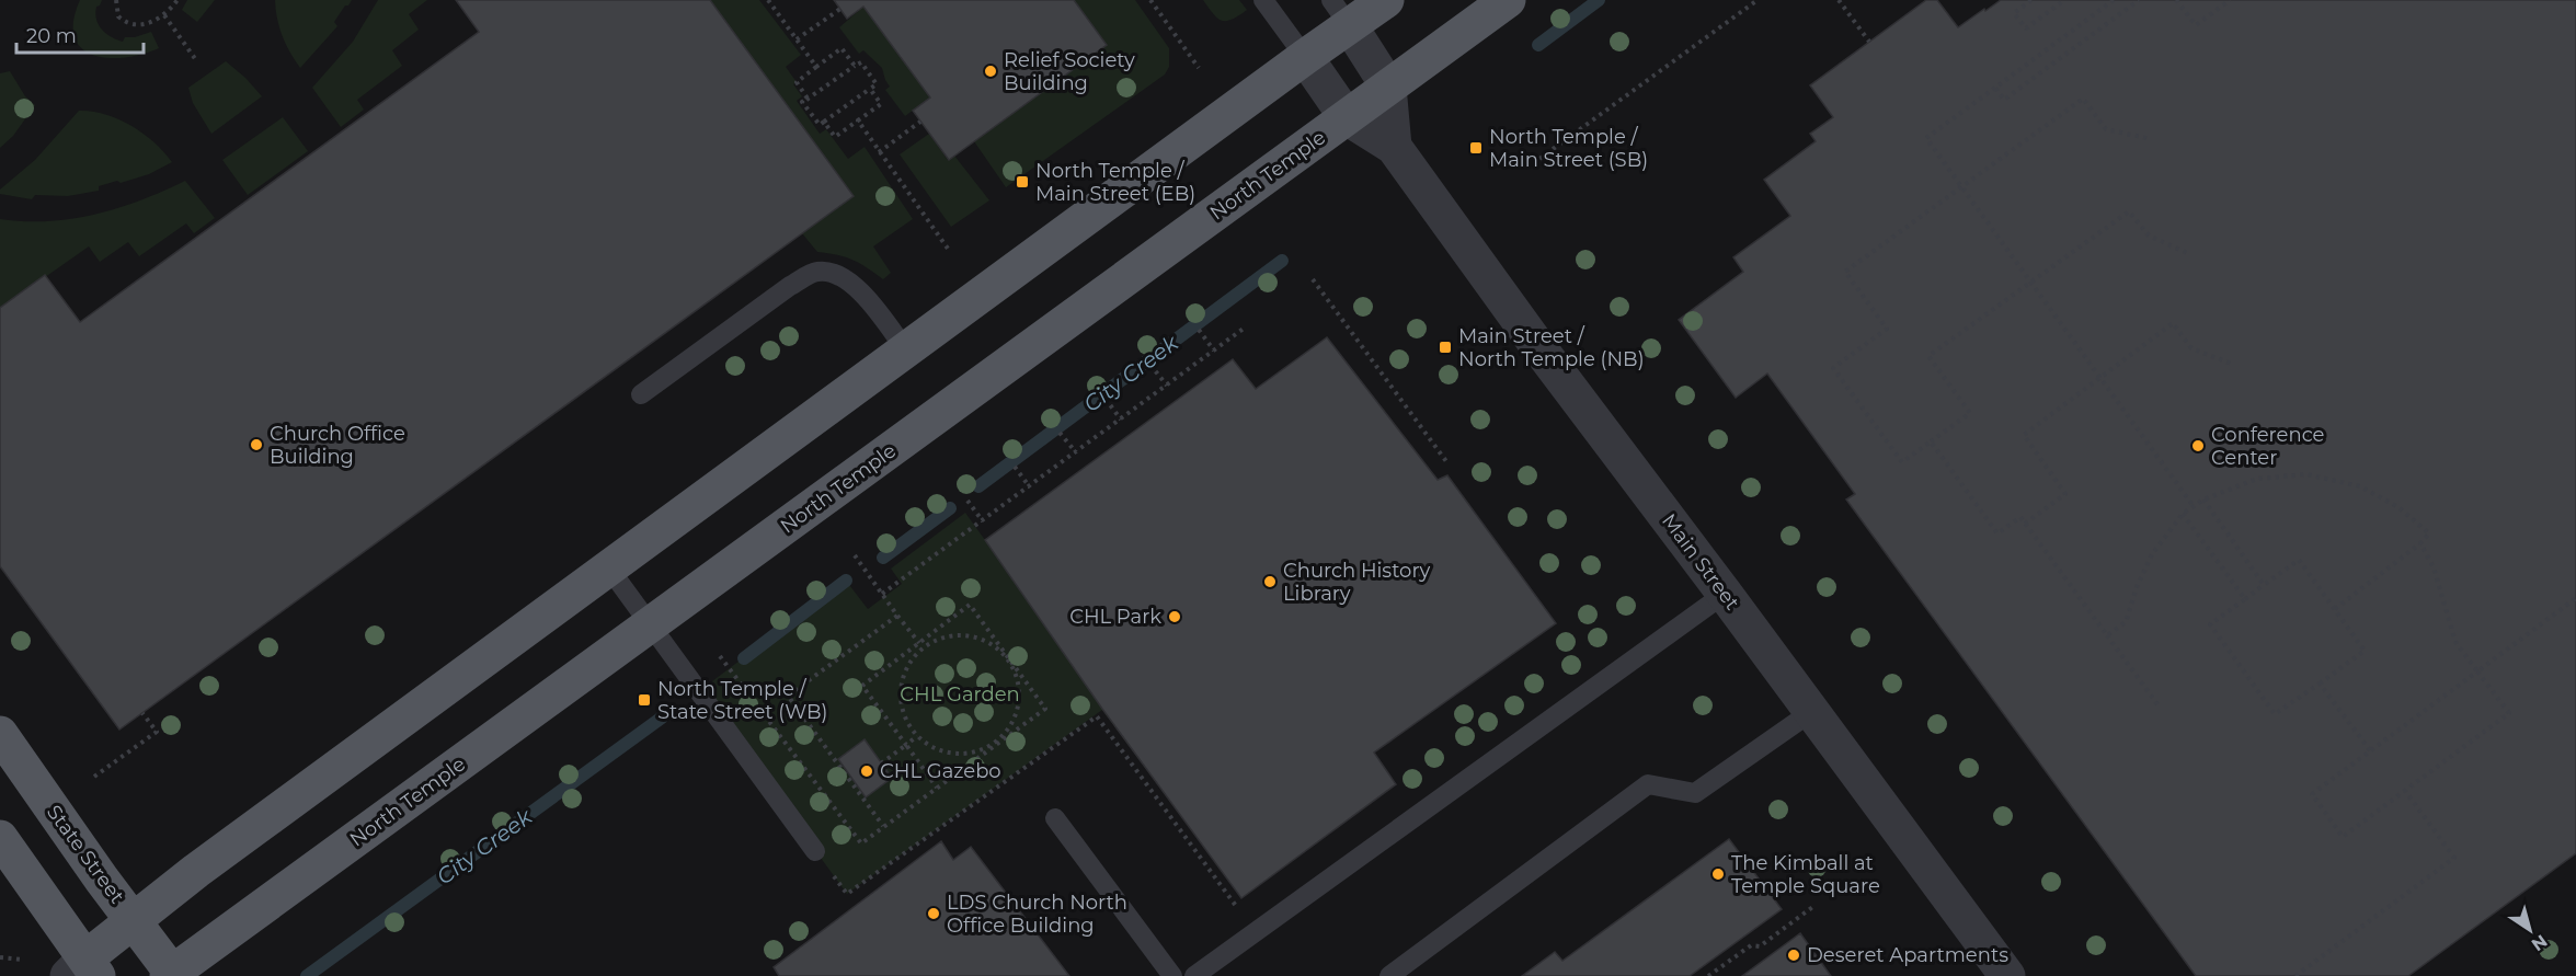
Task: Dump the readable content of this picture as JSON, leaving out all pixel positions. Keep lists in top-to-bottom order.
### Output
{
  "streets": {
    "main road": ["North Temple", "State Street"],
    "street": ["Main Street"]
  },
  "crossings": [
    ["North Temple", "Main Street"],
    ["North Temple", "State Street"]
  ],
  "water": ["City Creek"],
  "parks": ["CHL Garden"],
  "places": {
    "other": [
      "Relief Society Building",
      "Church Office Building",
      "Conference Center",
      "Church History Library",
      "CHL Park",
      "CHL Gazebo",
      "The Kimball at Temple Square",
      "LDS Church North Office Building",
      "Deseret Apartments"
    ],
    "transit": [
      "North Temple / Main Street (SB)",
      "North Temple / Main Street (EB)",
      "Main Street / North Temple (NB)",
      "North Temple / State Street (WB)"
    ]
  },
  "scale_bar": "20 m",
  "north": "bottom right"
}
